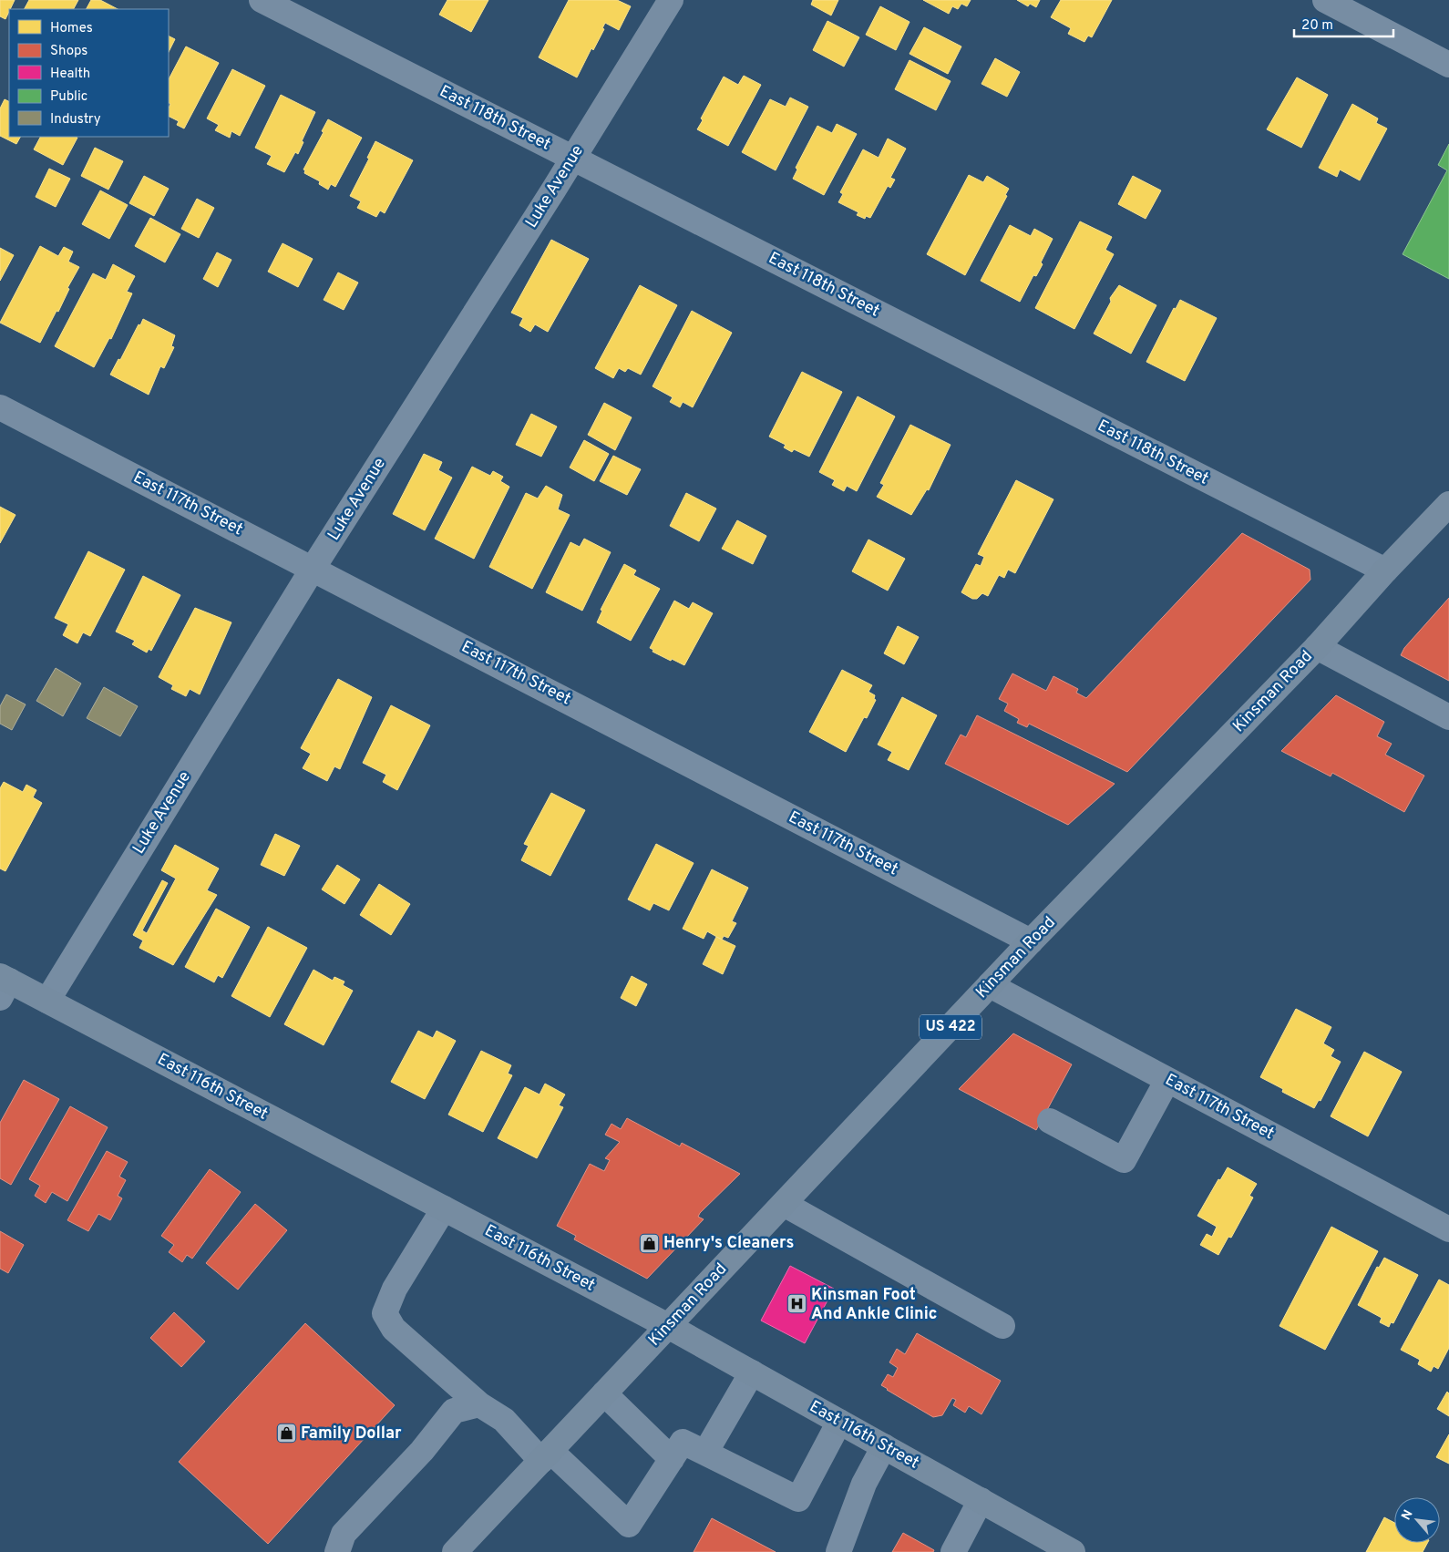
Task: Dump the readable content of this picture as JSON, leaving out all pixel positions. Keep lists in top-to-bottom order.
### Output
{
  "streets": {
    "main road": ["Kinsman Road", "US 422", "East 116th Street"],
    "street": ["East 118th Street", "Luke Avenue", "East 117th Street"]
  },
  "crossings": [
    ["East 118th Street", "Luke Avenue"],
    ["East 118th Street", "Kinsman Road"],
    ["Luke Avenue", "East 117th Street"],
    ["Luke Avenue", "East 116th Street"],
    ["East 117th Street", "Kinsman Road"],
    ["Kinsman Road", "East 116th Street"]
  ],
  "places": {
    "shop": ["Henry's Cleaners", "Family Dollar"],
    "hospital": ["Kinsman Foot And Ankle Clinic"]
  },
  "legend": [
    "Homes",
    "Shops",
    "Health",
    "Public",
    "Industry"
  ],
  "scale_bar": "20 m",
  "north": "top left"
}
